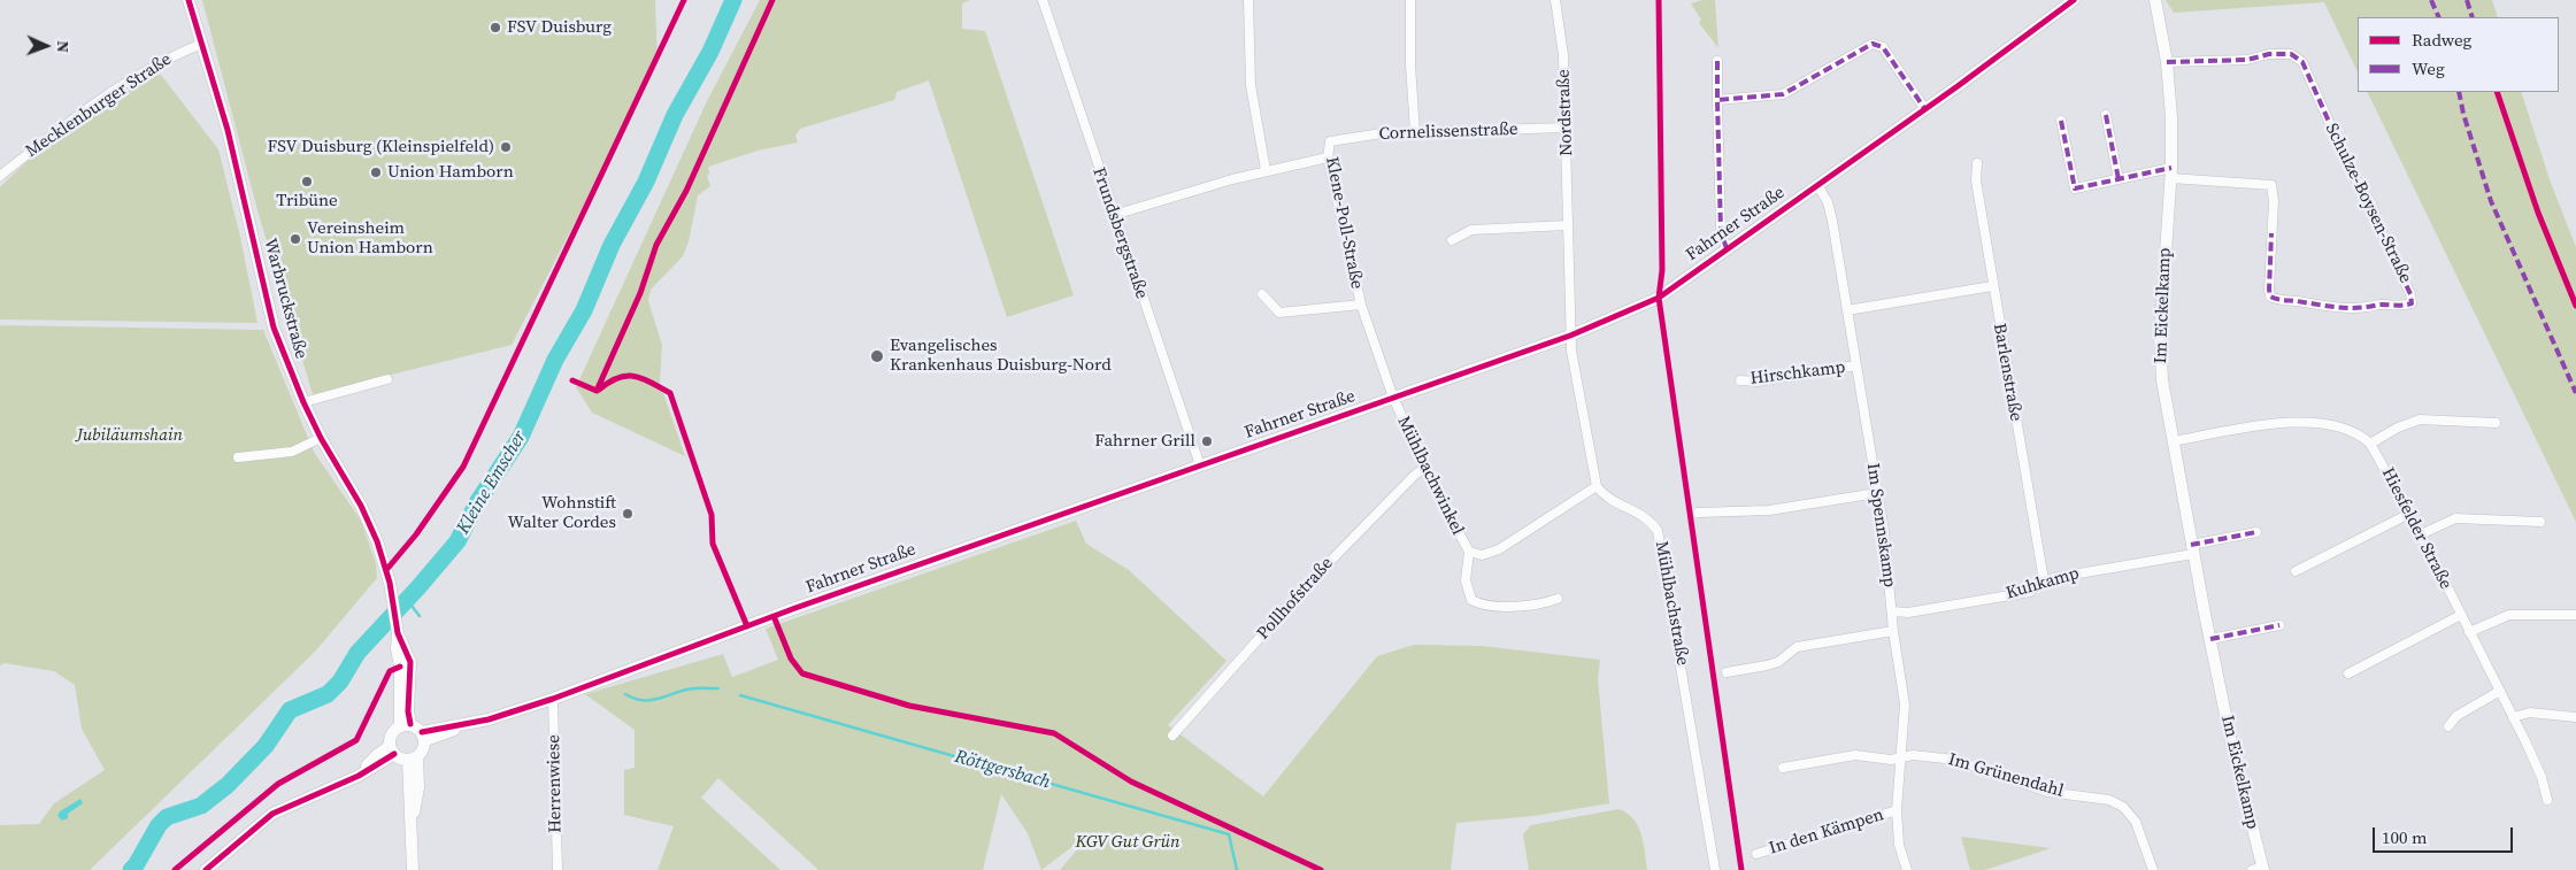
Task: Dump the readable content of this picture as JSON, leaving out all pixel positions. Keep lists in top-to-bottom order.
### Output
{
  "streets": {
    "street": [
      "Mecklenburger Straße",
      "Nordstraße",
      "Cornelissenstraße",
      "Schulze-Boysen-Straße",
      "Klene-Poll-Straße",
      "Fahrner Straße",
      "Frundsbergstraße",
      "Warbruckstraße",
      "Im Eickelkamp",
      "Barlenstraße",
      "Hirschkamp",
      "Mühlbachwinkel",
      "Im Spennskamp",
      "Hiesfelder Straße",
      "Kuhkamp",
      "Pollhofstraße",
      "Mühlbachstraße",
      "Im Grünendahl",
      "Herrenwiese",
      "In den Kämpen"
    ]
  },
  "crossings": [
    ["Mecklenburger Straße", "Warbruckstraße"],
    ["Nordstraße", "Cornelissenstraße"],
    ["Nordstraße", "Fahrner Straße"],
    ["Cornelissenstraße", "Klene-Poll-Straße"],
    ["Schulze-Boysen-Straße", "Im Eickelkamp"],
    ["Klene-Poll-Straße", "Fahrner Straße"],
    ["Klene-Poll-Straße", "Mühlbachwinkel"],
    ["Fahrner Straße", "Frundsbergstraße"],
    ["Fahrner Straße", "Warbruckstraße"],
    ["Fahrner Straße", "Mühlbachwinkel"],
    ["Fahrner Straße", "Im Spennskamp"],
    ["Fahrner Straße", "Herrenwiese"],
    ["Im Eickelkamp", "Hiesfelder Straße"],
    ["Im Eickelkamp", "Kuhkamp"],
    ["Barlenstraße", "Kuhkamp"],
    ["Hirschkamp", "Im Spennskamp"],
    ["Mühlbachwinkel", "Pollhofstraße"],
    ["Mühlbachwinkel", "Mühlbachstraße"],
    ["Im Spennskamp", "Kuhkamp"],
    ["Im Spennskamp", "Im Grünendahl"],
    ["Im Spennskamp", "In den Kämpen"]
  ],
  "water": ["Kleine Emscher", "Röttgersbach"],
  "parks": ["Jubiläumshain", "KGV Gut Grün"],
  "places": [
    "FSV Duisburg",
    "FSV Duisburg (Kleinspielfeld)",
    "Union Hamborn",
    "Tribüne",
    "Vereinsheim Union Hamborn",
    "Evangelisches Krankenhaus Duisburg-Nord",
    "Fahrner Grill",
    "Wohnstift Walter Cordes"
  ],
  "legend": ["Radweg", "Weg"],
  "scale_bar": "100 m",
  "north": "right"
}
